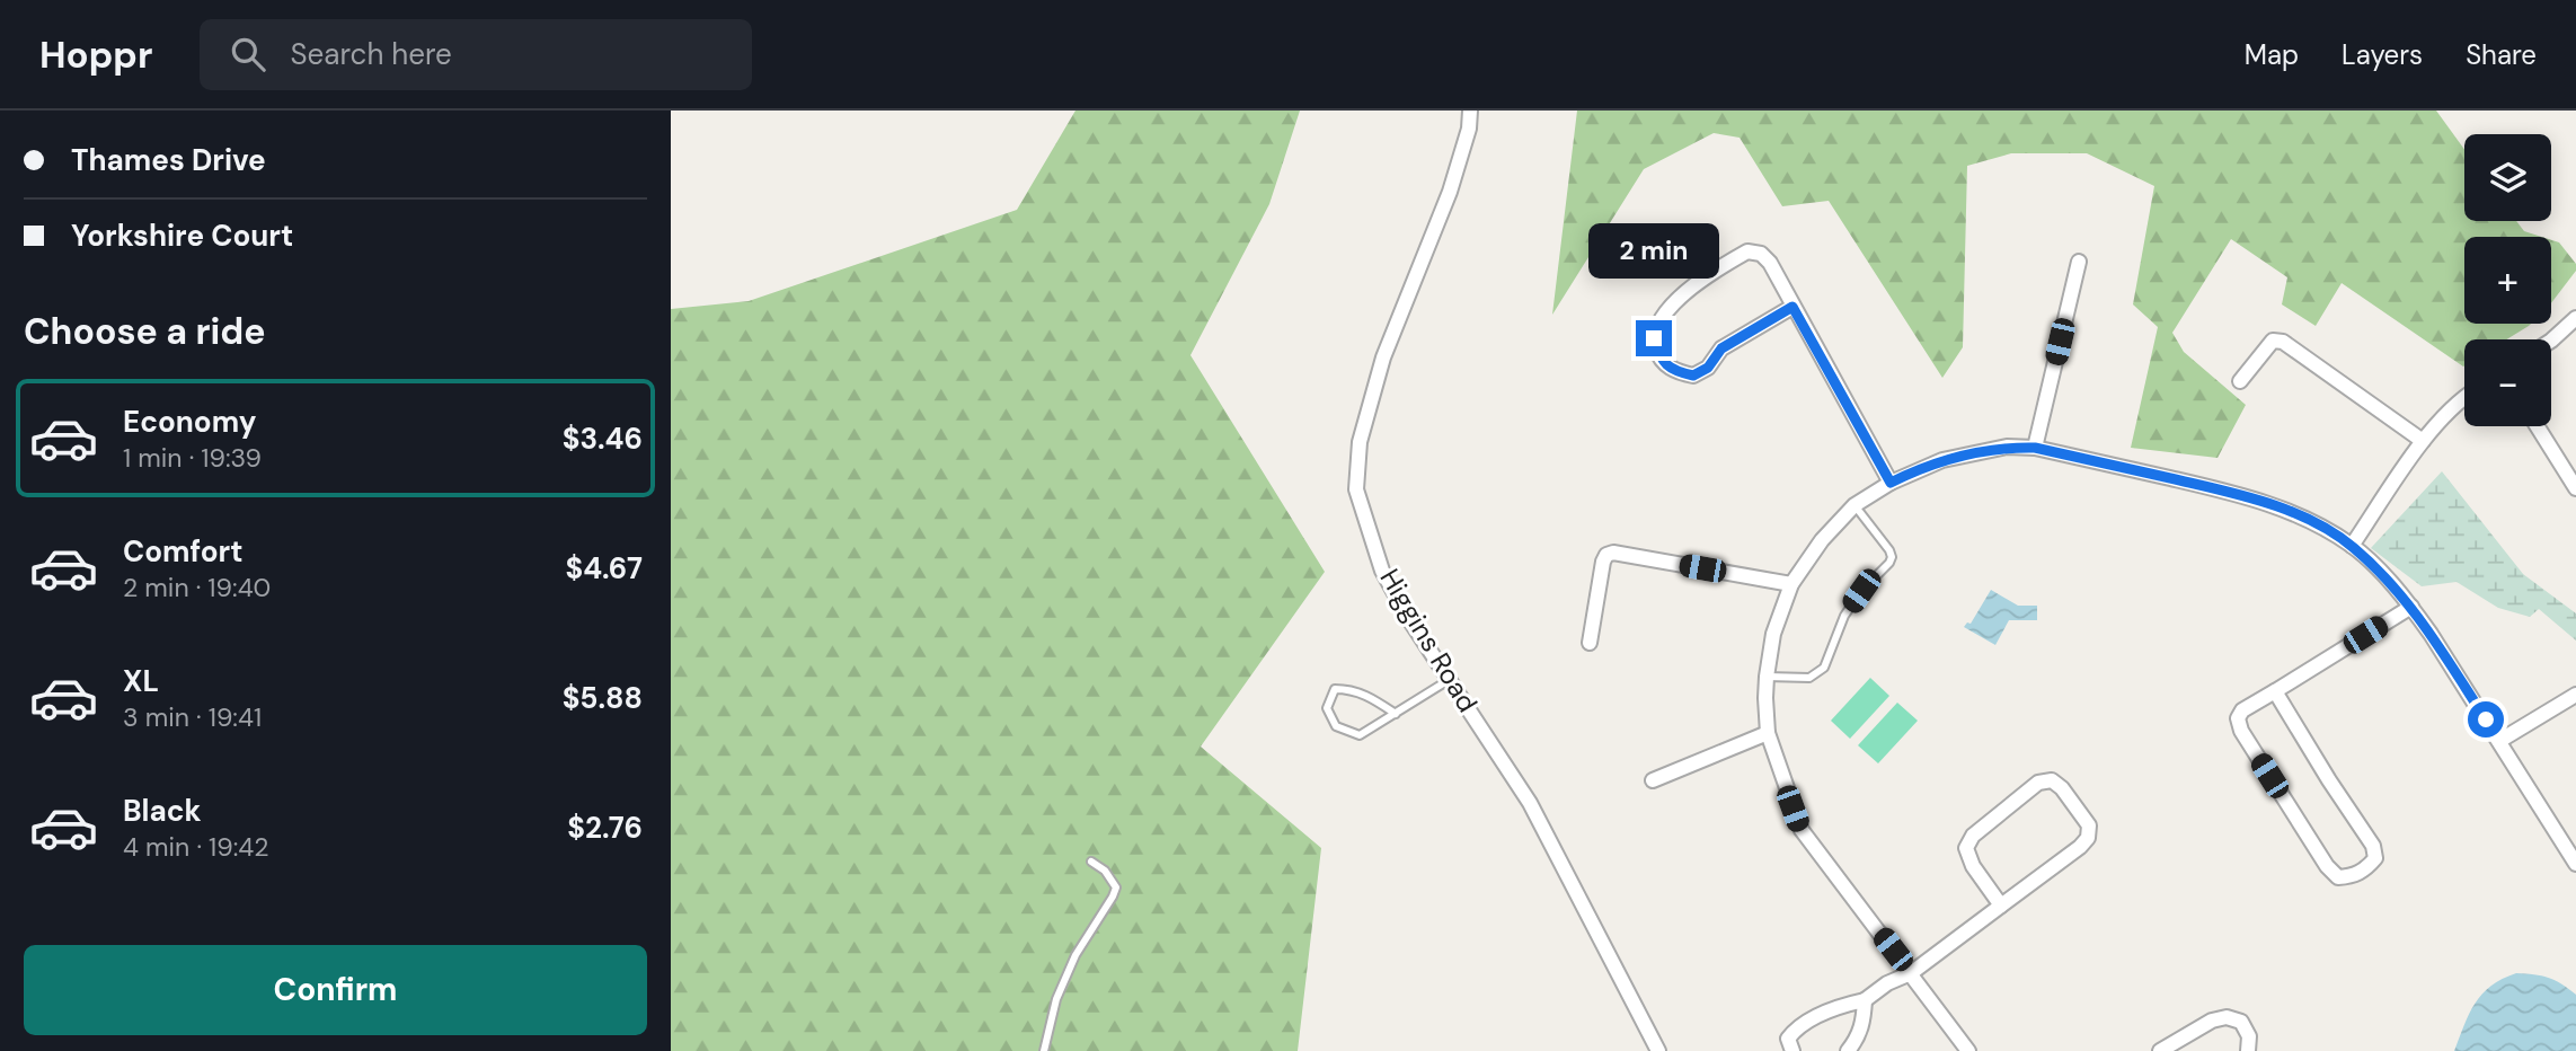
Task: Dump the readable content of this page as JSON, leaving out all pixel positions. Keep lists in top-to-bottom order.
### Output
{
  "streets": {
    "street": ["Higgins Road"]
  },
  "page": {
    "header": "Hoppr",
    "search": "Search here",
    "nav": ["Map", "Layers", "Share"],
    "banner": ["Thames Drive", "Yorkshire Court"],
    "map_buttons": ["+", "−"],
    "bubble": "2 min",
    "heading": "Choose a ride",
    "list": [
      {
        "name": "Economy",
        "note": "1 min · 19:39",
        "value": "$3.46"
      },
      {
        "name": "Comfort",
        "note": "2 min · 19:40",
        "value": "$4.67"
      },
      {
        "name": "XL",
        "note": "3 min · 19:41",
        "value": "$5.88"
      },
      {
        "name": "Black",
        "note": "4 min · 19:42",
        "value": "$2.76"
      }
    ],
    "buttons": "Confirm"
  }
}
